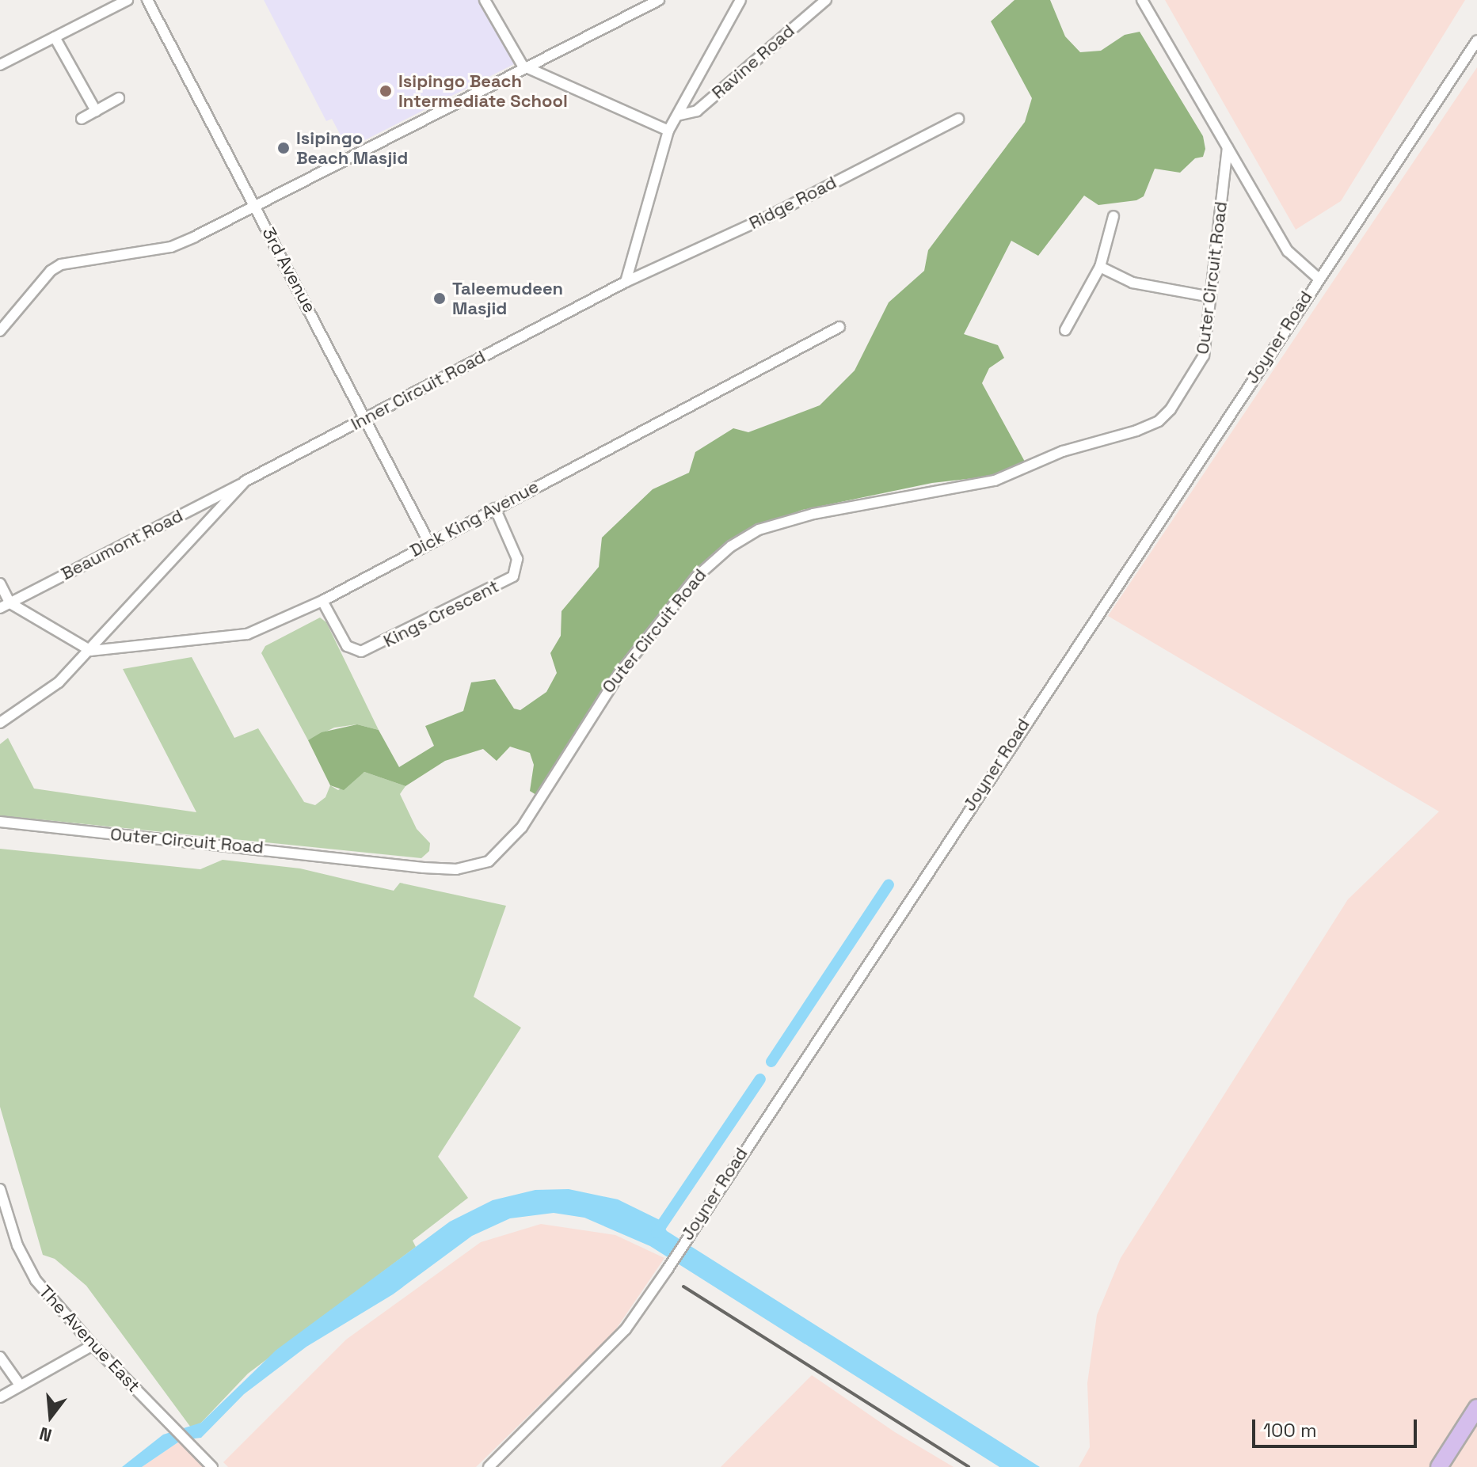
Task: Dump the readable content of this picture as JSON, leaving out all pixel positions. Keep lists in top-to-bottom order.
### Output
{
  "streets": {
    "street": [
      "Ravine Road",
      "Ridge Road",
      "3rd Avenue",
      "Outer Circuit Road",
      "Joyner Road",
      "Inner Circuit Road",
      "Dick King Avenue",
      "Beaumont Road",
      "Kings Crescent",
      "The Avenue East"
    ]
  },
  "crossings": [
    ["Ridge Road", "Inner Circuit Road"],
    ["3rd Avenue", "Inner Circuit Road"],
    ["3rd Avenue", "Dick King Avenue"],
    ["Outer Circuit Road", "Joyner Road"],
    ["Inner Circuit Road", "Dick King Avenue"],
    ["Inner Circuit Road", "Beaumont Road"],
    ["Dick King Avenue", "Kings Crescent"]
  ],
  "places": ["Isipingo Beach Intermediate School", "Isipingo Beach Masjid", "Taleemudeen Masjid"],
  "scale_bar": "100 m",
  "north": "bottom"
}
